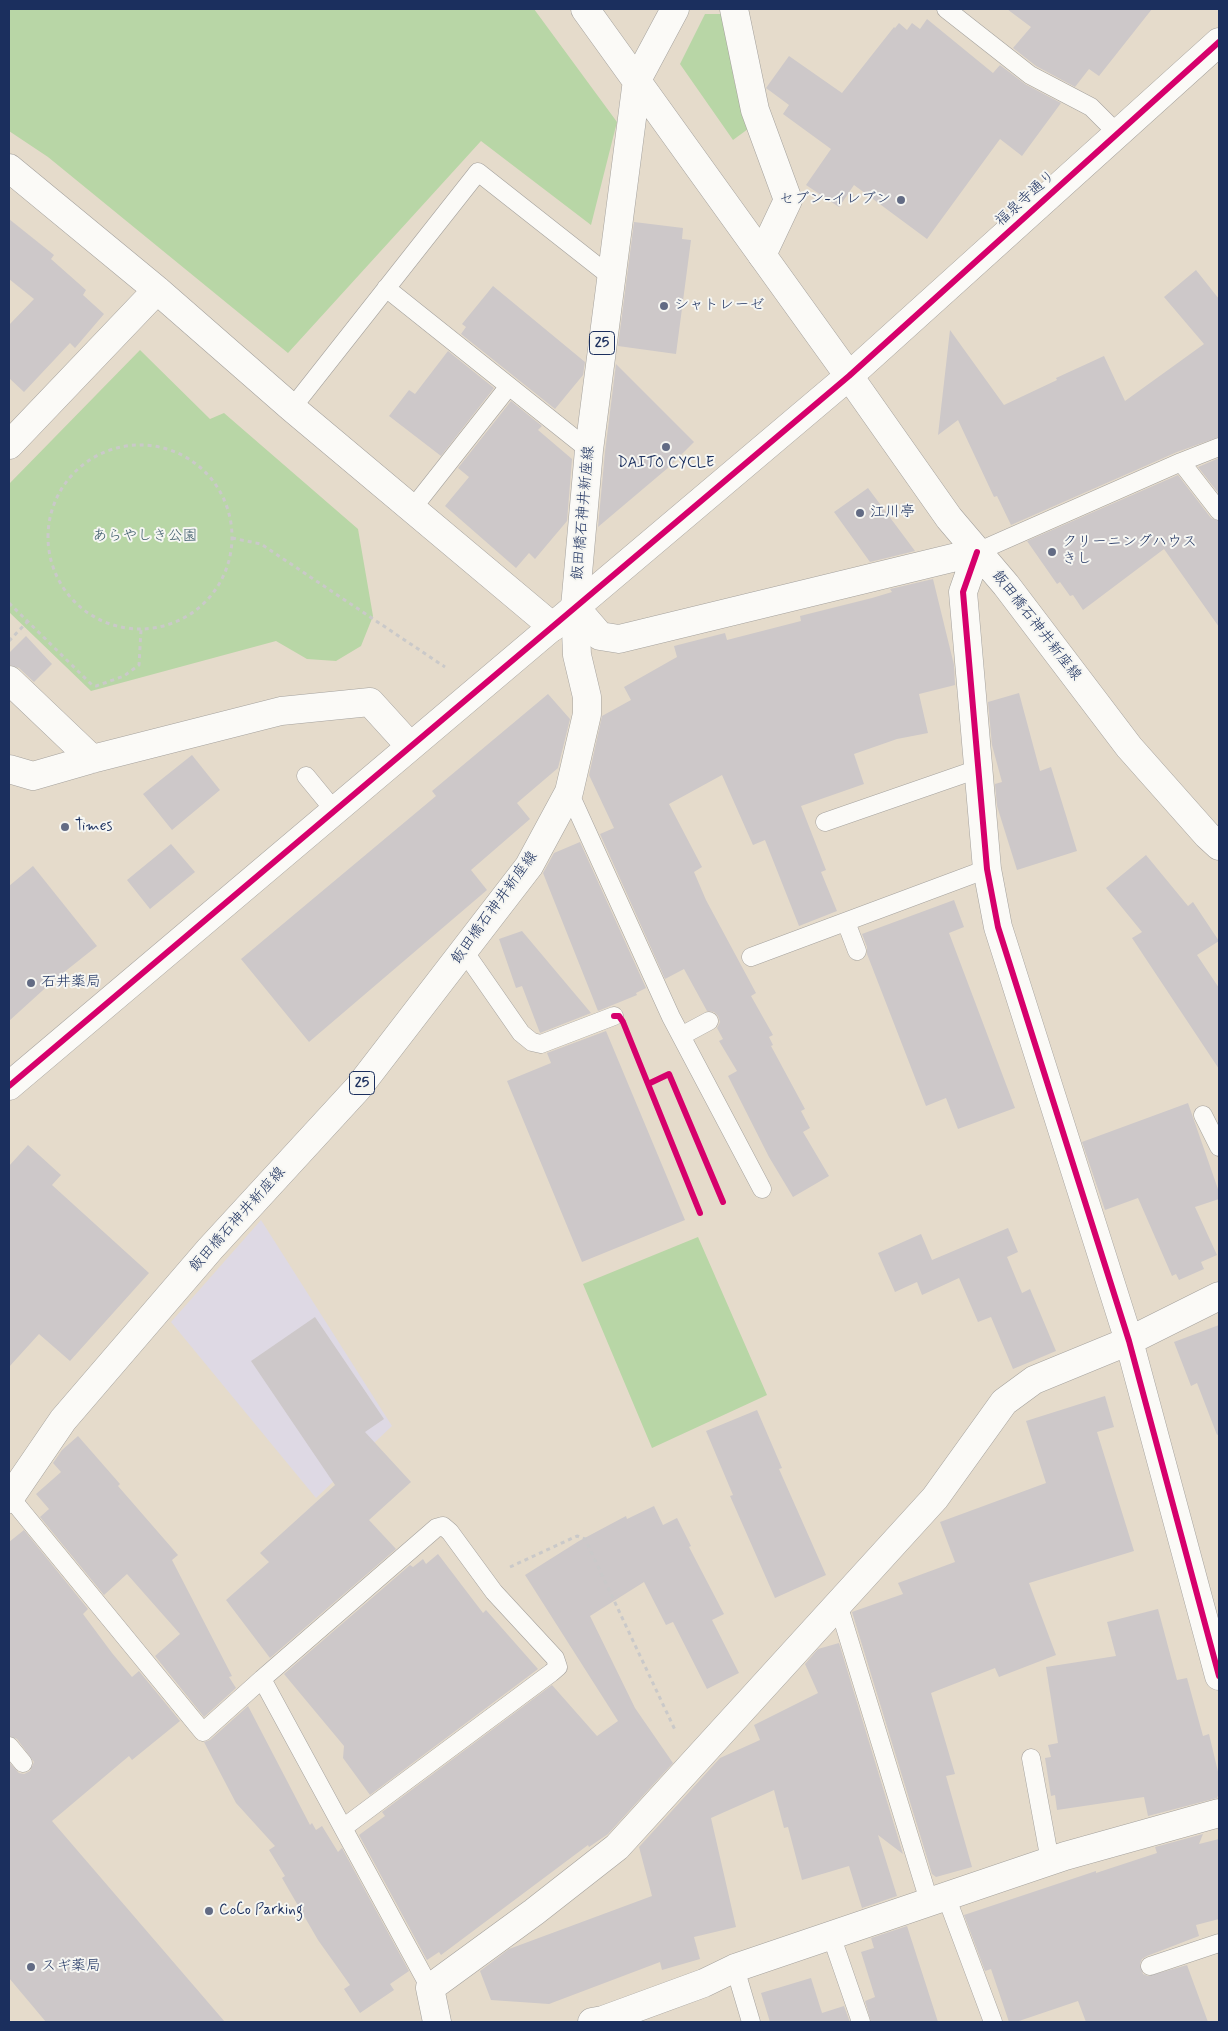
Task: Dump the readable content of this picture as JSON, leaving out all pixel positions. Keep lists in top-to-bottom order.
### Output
{
  "streets": {
    "street": ["福泉寺通り", "25", "飯田橋石神井新座線"]
  },
  "crossings": [
    ["福泉寺通り", "飯田橋石神井新座線"]
  ],
  "parks": ["あらやしき公園"],
  "places": [
    "セブン-イレブン",
    "シャトレーゼ",
    "DAITO CYCLE",
    "江川亭",
    "クリーニングハウス きし",
    "Times",
    "石井薬局",
    "CoCo Parking",
    "スギ薬局"
  ]
}
